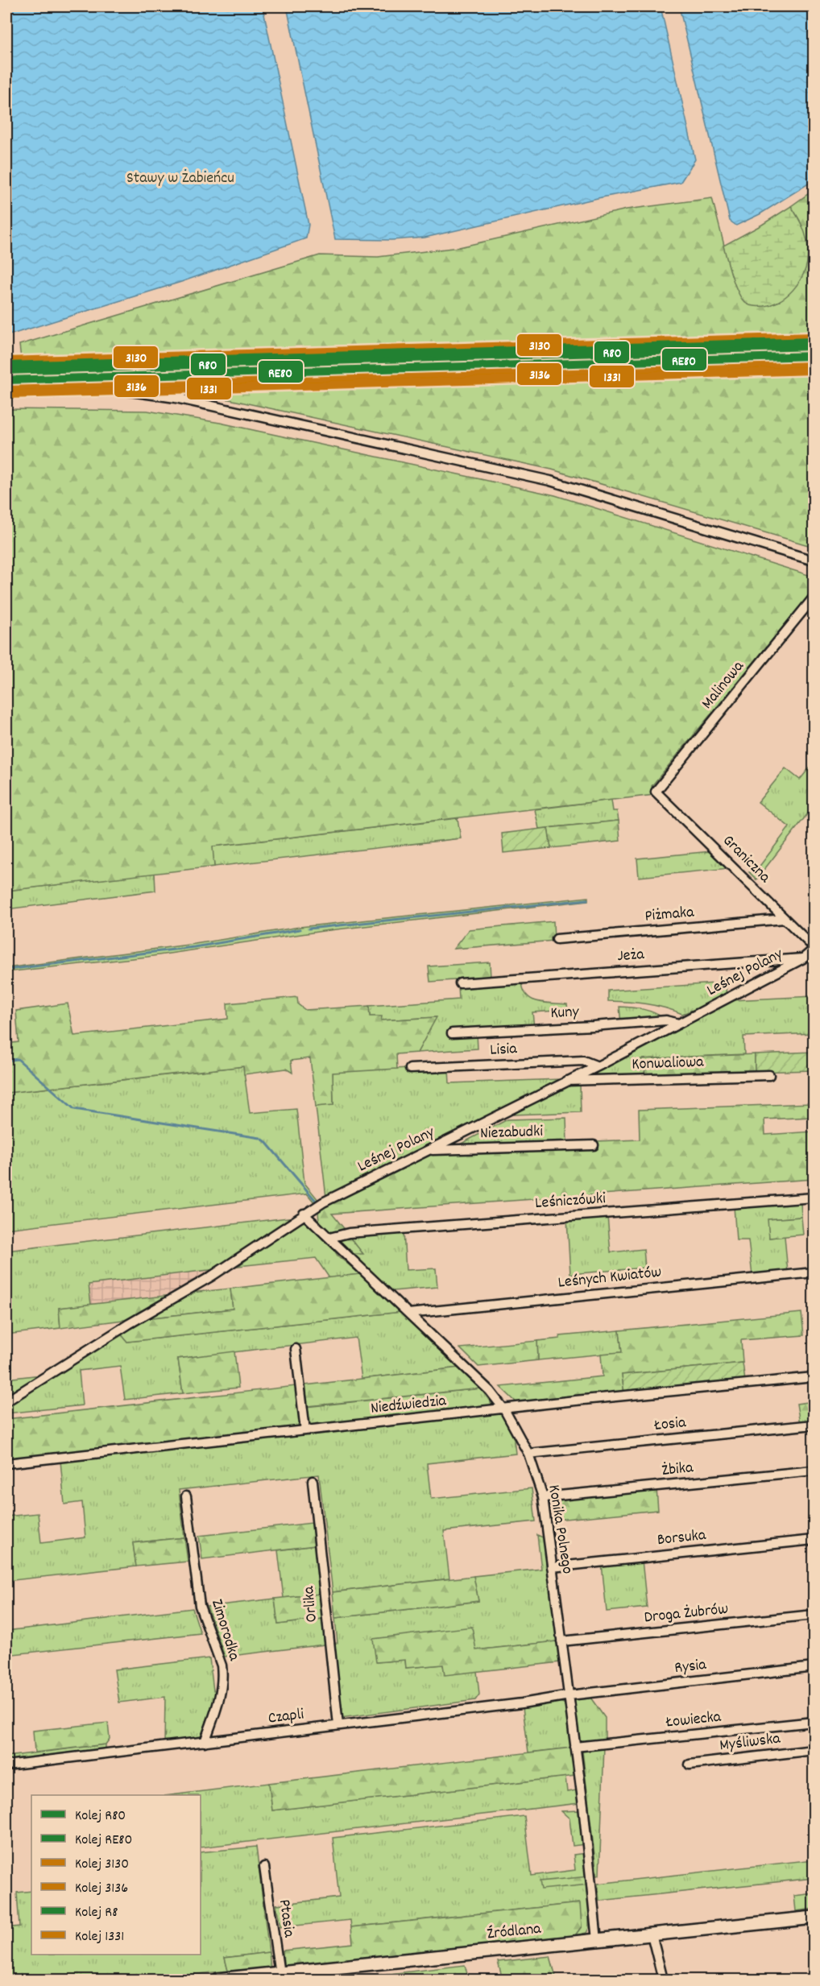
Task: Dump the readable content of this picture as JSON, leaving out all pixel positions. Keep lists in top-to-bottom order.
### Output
{
  "streets": {
    "main road": ["Źródlana"],
    "street": [
      "Malinowa",
      "Graniczna",
      "Piżmaka",
      "Jeża",
      "Leśnej Polany",
      "Kuny",
      "Lisia",
      "Konwaliowa",
      "Niezabudki",
      "Leśniczówki",
      "Leśnych Kwiatów",
      "Niedźwiedzia",
      "Łosia",
      "Żbika",
      "Konika Polnego",
      "Borsuka",
      "Orlika",
      "Droga Żubrów",
      "Zimorodka",
      "Rysia",
      "Czapli",
      "Łowiecka",
      "Myśliwska",
      "Ptasia"
    ]
  },
  "crossings": [
    ["Malinowa", "Graniczna"],
    ["Graniczna", "Piżmaka"],
    ["Graniczna", "Leśnej Polany"],
    ["Jeża", "Leśnej Polany"],
    ["Leśnej Polany", "Kuny"],
    ["Leśnej Polany", "Lisia"],
    ["Leśnej Polany", "Konwaliowa"],
    ["Leśnej Polany", "Niezabudki"],
    ["Leśnej Polany", "Konika Polnego"],
    ["Leśniczówki", "Konika Polnego"],
    ["Leśnych Kwiatów", "Konika Polnego"],
    ["Niedźwiedzia", "Konika Polnego"],
    ["Łosia", "Konika Polnego"],
    ["Żbika", "Konika Polnego"],
    ["Konika Polnego", "Borsuka"],
    ["Konika Polnego", "Droga Żubrów"],
    ["Konika Polnego", "Rysia"],
    ["Konika Polnego", "Czapli"],
    ["Konika Polnego", "Łowiecka"],
    ["Konika Polnego", "Źródlana"],
    ["Orlika", "Czapli"],
    ["Zimorodka", "Czapli"],
    ["Rysia", "Czapli"],
    ["Ptasia", "Źródlana"]
  ],
  "parks": ["Stawy w Żabieńcu"],
  "lines": [
    "rail line 3130",
    "rail line R8",
    "rail line R80",
    "rail line RE80",
    "rail line 3136",
    "rail line 1331"
  ],
  "legend": [
    "Kolej R80",
    "Kolej RE80",
    "Kolej 3130",
    "Kolej 3136",
    "Kolej R8",
    "Kolej 1331"
  ]
}
